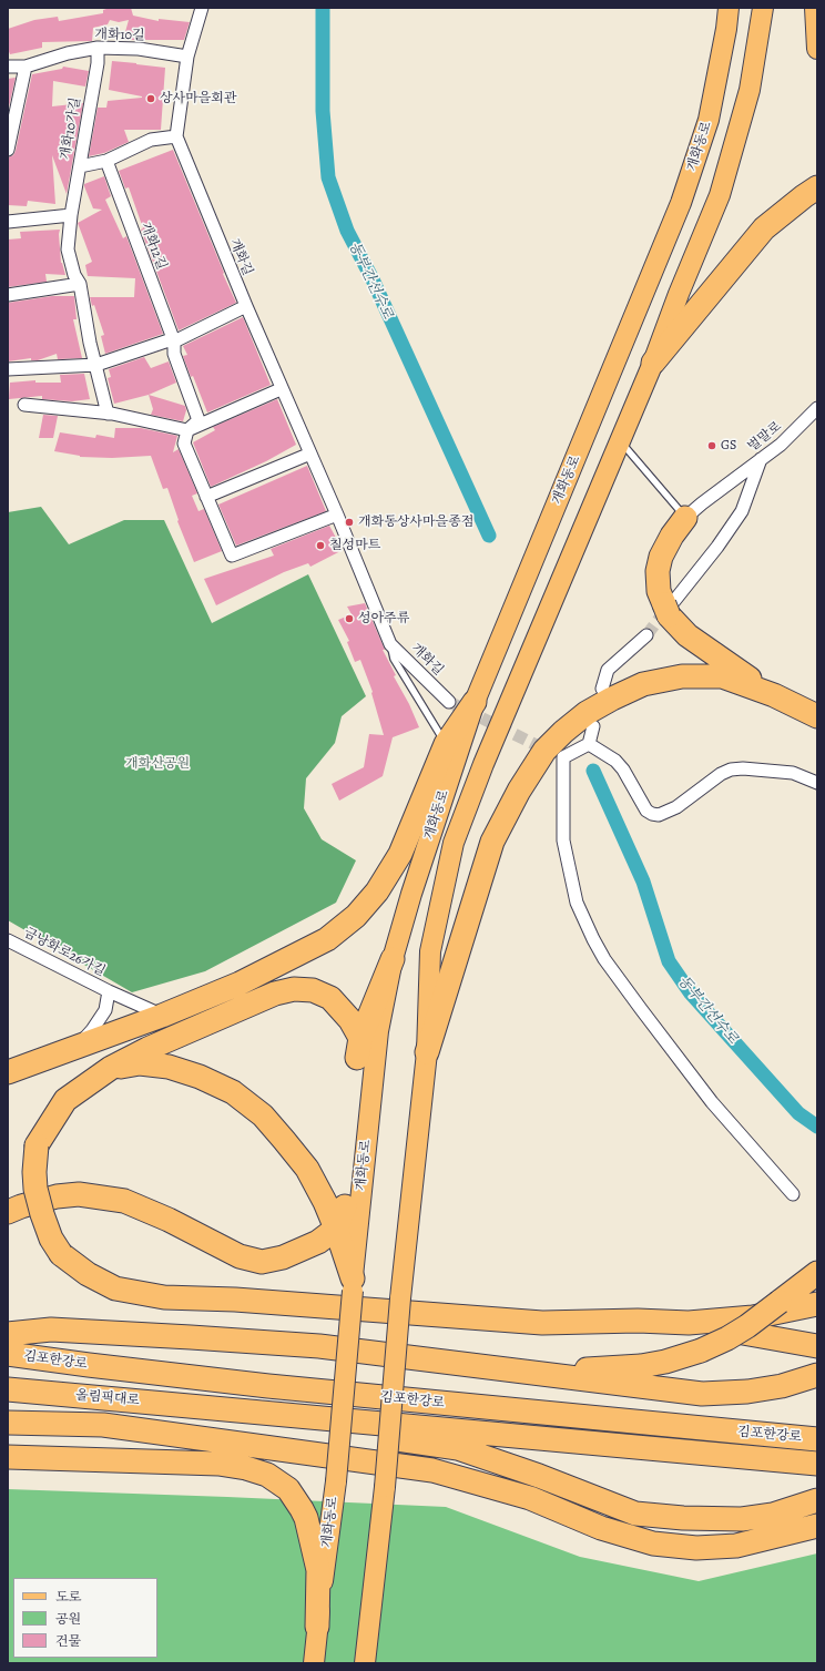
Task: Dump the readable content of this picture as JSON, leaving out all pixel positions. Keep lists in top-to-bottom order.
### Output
{
  "streets": {
    "highway": ["김포한강로", "올림픽대로"],
    "main road": ["개화동로"],
    "street": [
      "개화10길",
      "개화10가길",
      "개화12길",
      "개화길",
      "벌말로",
      "금낭화로26가길"
    ]
  },
  "crossings": [
    ["개화10길", "개화10가길"],
    ["개화12길", "개화길"],
    ["김포한강로", "올림픽대로"]
  ],
  "water": ["동부간선수로"],
  "parks": ["개화산공원"],
  "places": [
    "상사마을회관",
    "GS",
    "개화동상사마을종점",
    "칠성마트",
    "성아주류"
  ],
  "legend": ["도로", "공원", "건물"]
}
